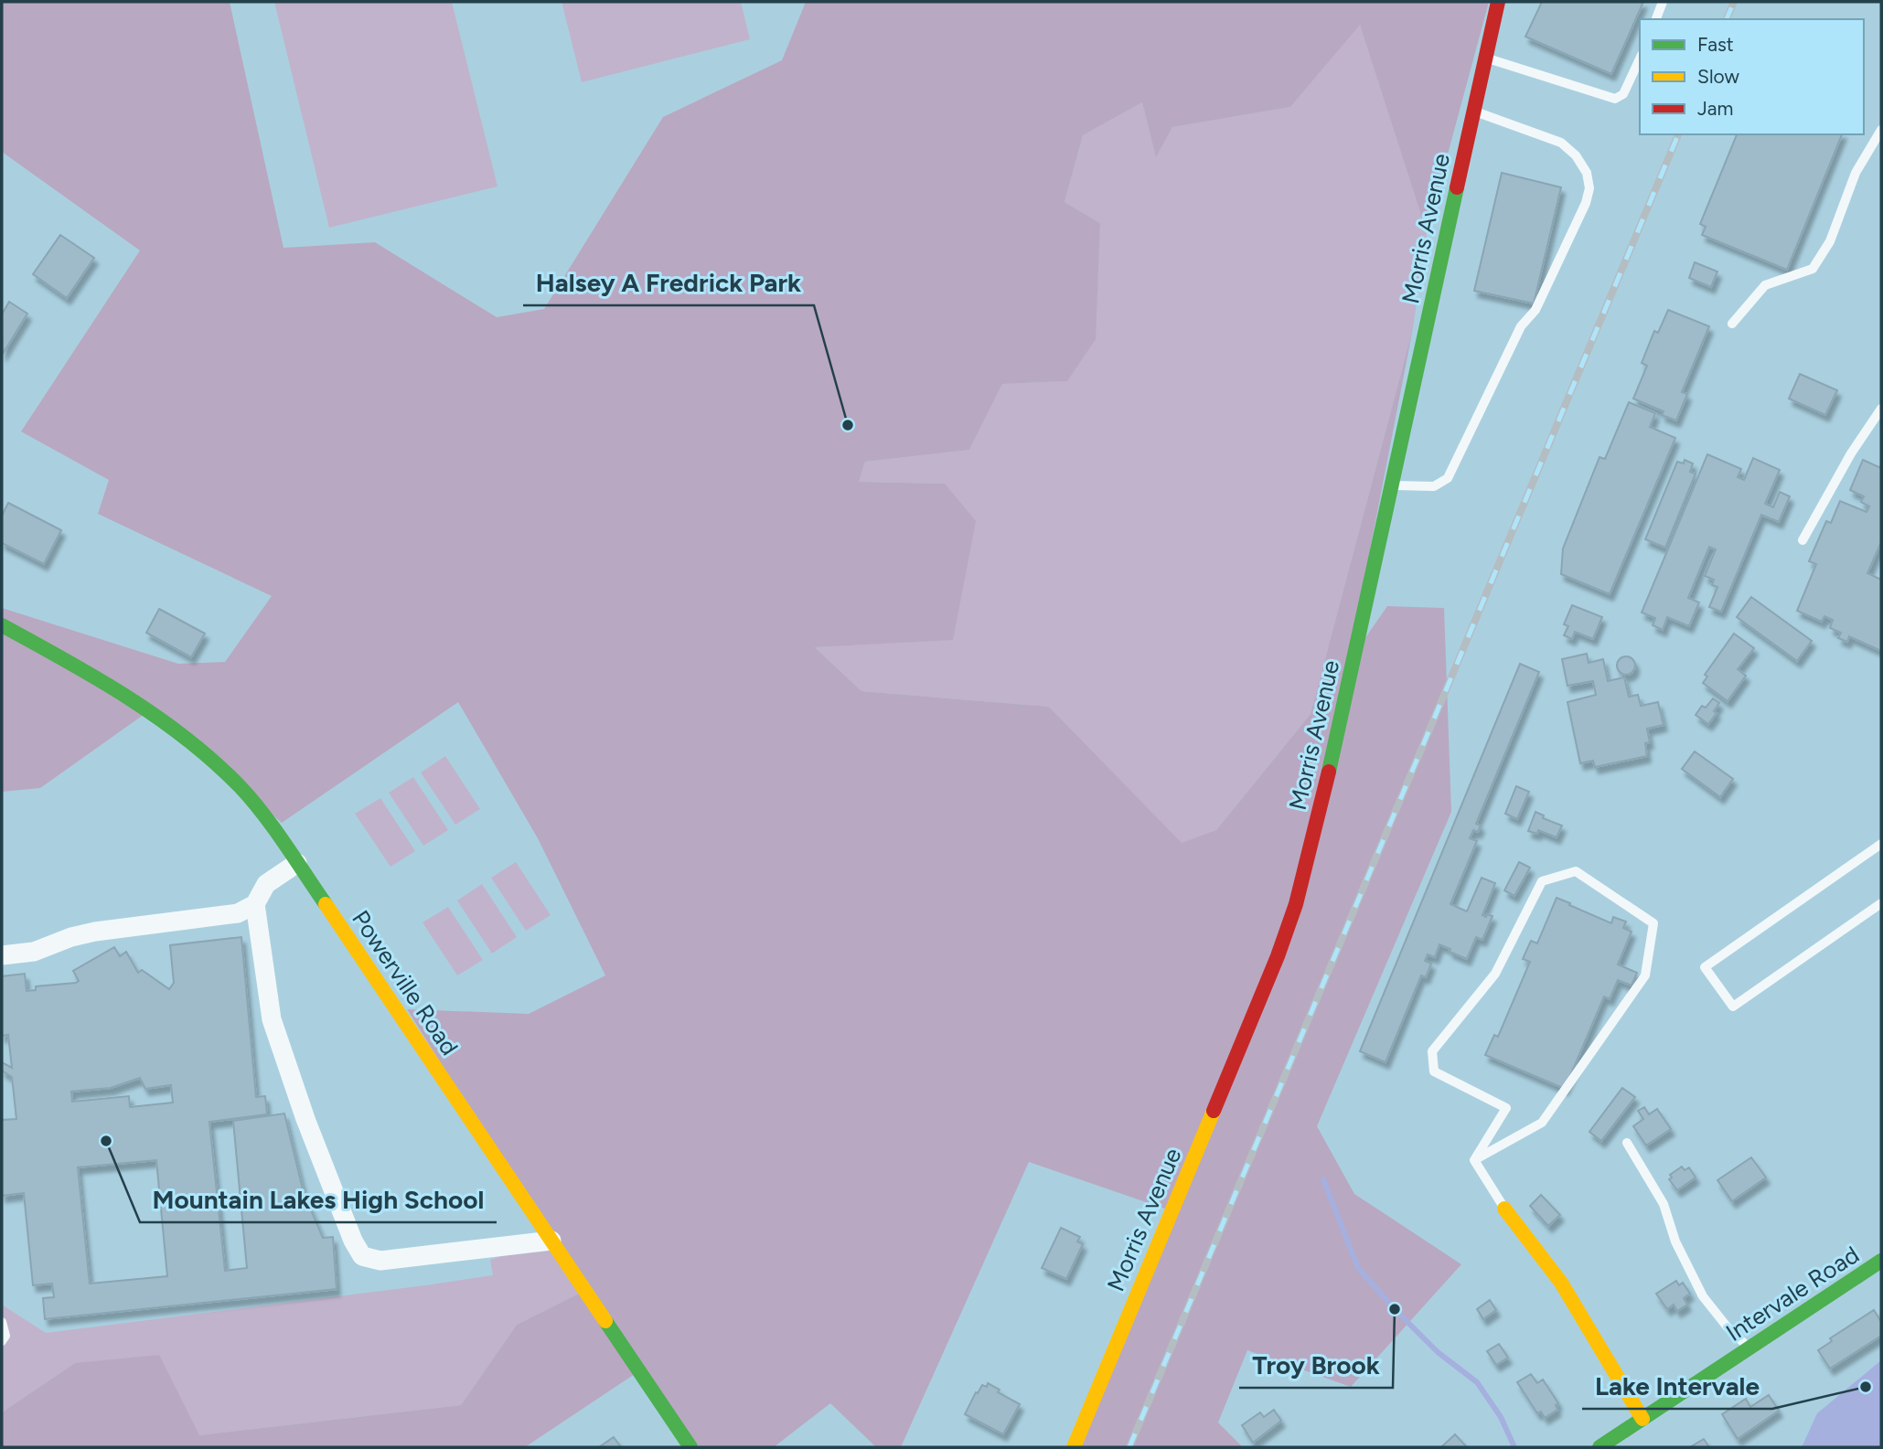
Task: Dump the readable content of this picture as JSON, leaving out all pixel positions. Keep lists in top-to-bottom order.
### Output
{
  "streets": {
    "street": ["Morris Avenue", "Powerville Road", "Intervale Road"]
  },
  "places": [
    "Halsey A Fredrick Park",
    "Mountain Lakes High School",
    "Troy Brook",
    "Lake Intervale"
  ],
  "legend": ["Fast", "Slow", "Jam"]
}
